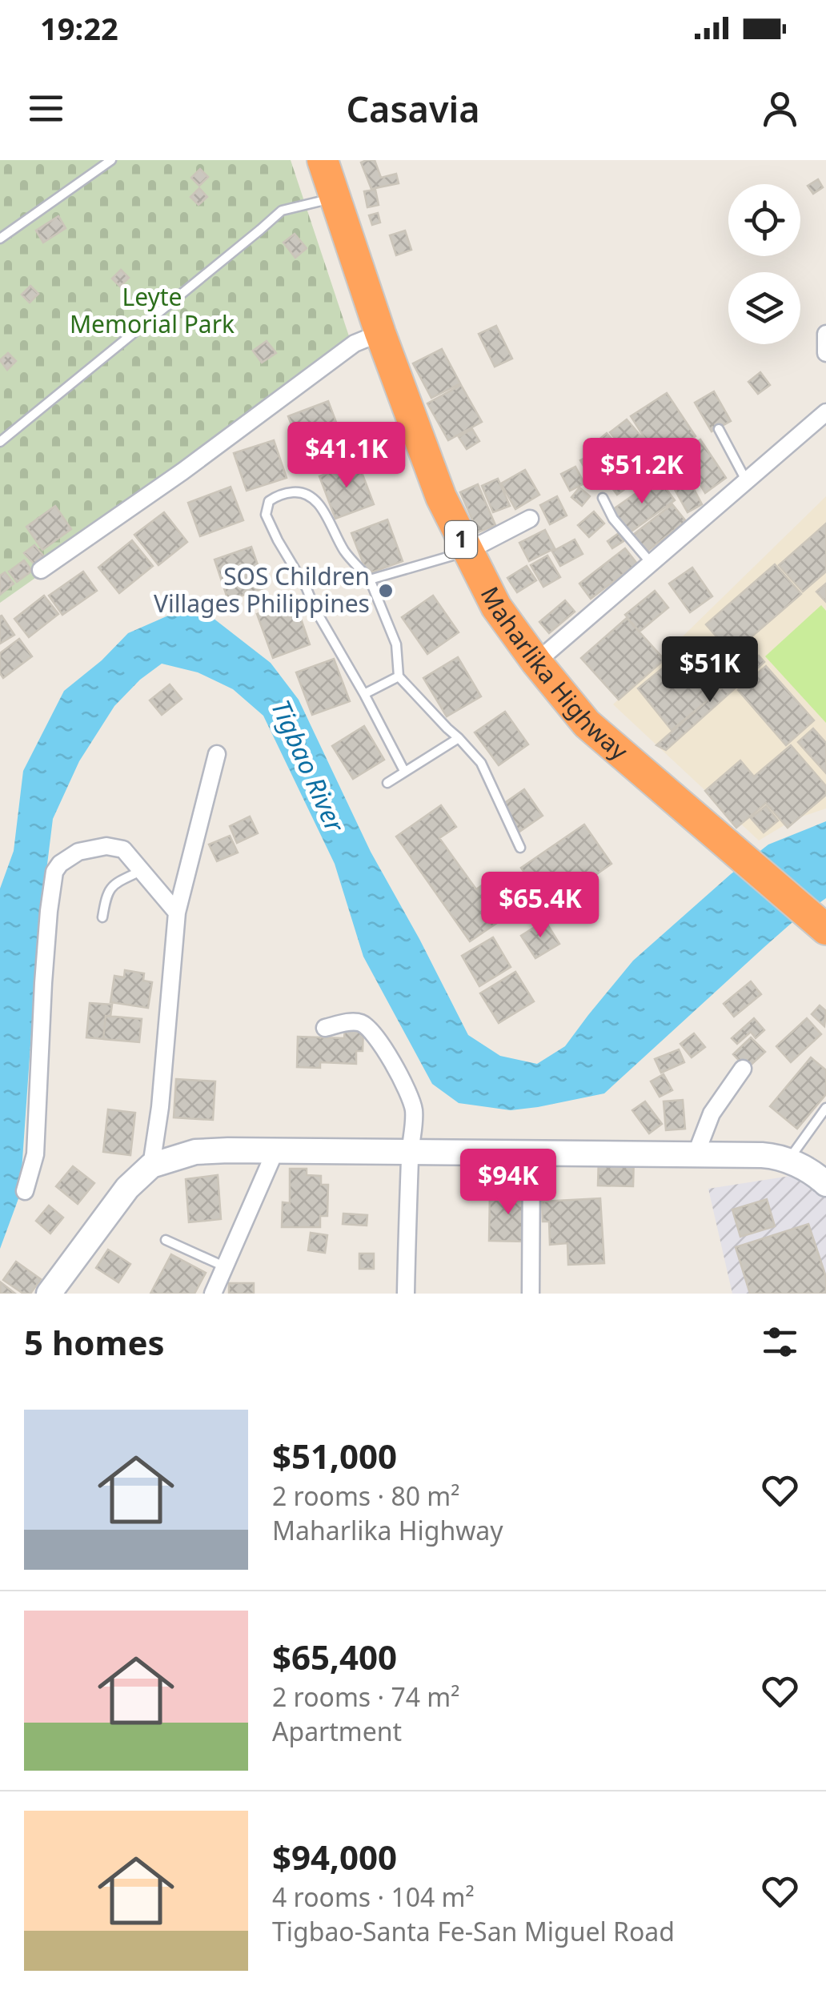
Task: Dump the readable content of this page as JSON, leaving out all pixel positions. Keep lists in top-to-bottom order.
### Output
{
  "streets": {
    "highway": ["1", "Maharlika Highway"]
  },
  "water": ["Tigbao River"],
  "parks": ["Leyte Memorial Park"],
  "places": ["SOS Children Villages Philippines"],
  "page": {
    "status": "19:22",
    "header": "Casavia",
    "price": [
      "$41.1K",
      "$51.2K",
      "$51K",
      "$65.4K",
      "$94K"
    ],
    "heading": "5 homes",
    "list": [
      {
        "name": "$51,000",
        "note": "2 rooms · 80 m² · Maharlika Highway"
      },
      {
        "name": "$65,400",
        "note": "2 rooms · 74 m² · Apartment"
      },
      {
        "name": "$94,000",
        "note": "4 rooms · 104 m² · Tigbao-Santa Fe-San Miguel Road"
      }
    ]
  }
}
